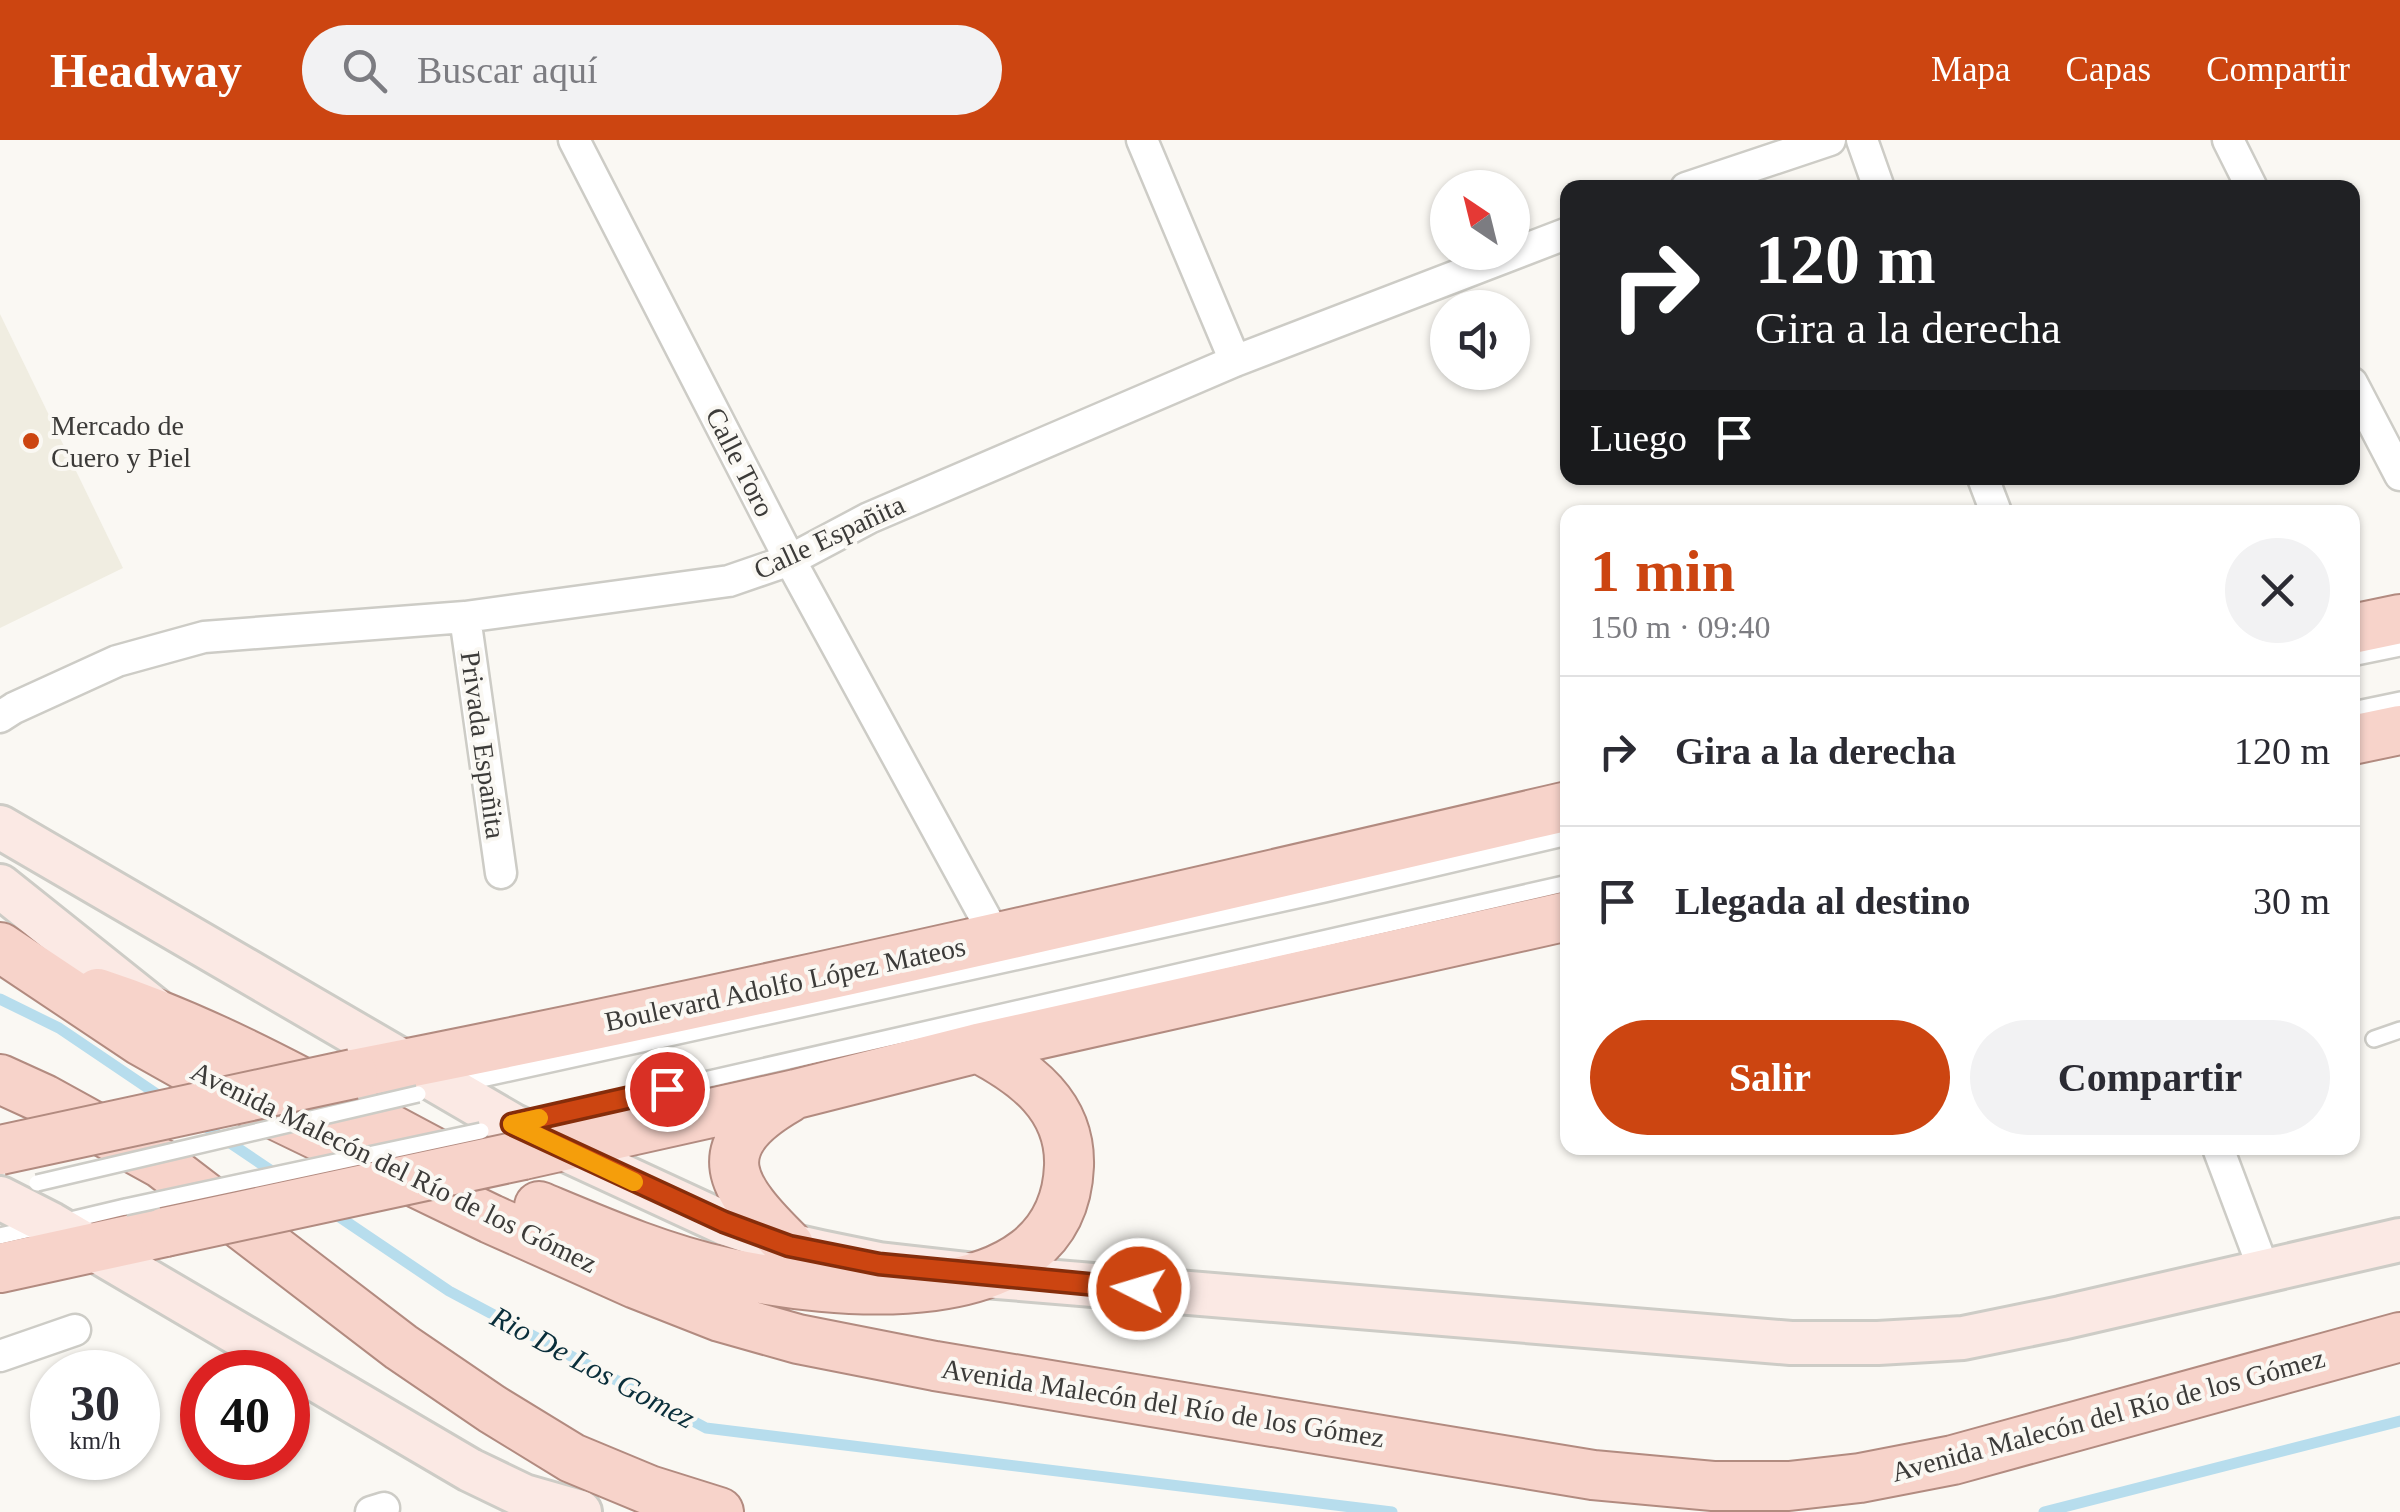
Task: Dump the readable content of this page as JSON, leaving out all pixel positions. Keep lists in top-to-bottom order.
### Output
{
  "streets": {
    "main road": ["Boulevard Adolfo López Mateos", "Avenida Malecón del Río de los Gómez"],
    "street": ["Calle Toro", "Calle Españita", "Privada Españita"]
  },
  "crossings": [
    ["Calle Toro", "Calle Españita"],
    ["Calle Toro", "Boulevard Adolfo López Mateos"],
    ["Calle Españita", "Privada Españita"]
  ],
  "water": ["Rio De Los Gomez"],
  "places": ["Mercado de Cuero y Piel"],
  "north": "top left",
  "page": {
    "header": "Headway",
    "search": "Buscar aquí",
    "nav": ["Mapa", "Capas", "Compartir"],
    "turn": ["120 m", "Gira a la derecha"],
    "then": "Luego",
    "heading": ["1 min", "150 m · 09:40"],
    "list": [
      {
        "name": "Gira a la derecha",
        "value": "120 m"
      },
      {
        "name": "Llegada al destino",
        "value": "30 m"
      }
    ],
    "buttons": ["Salir", "Compartir"],
    "speed": "30 km/h",
    "limit": "40"
  }
}
